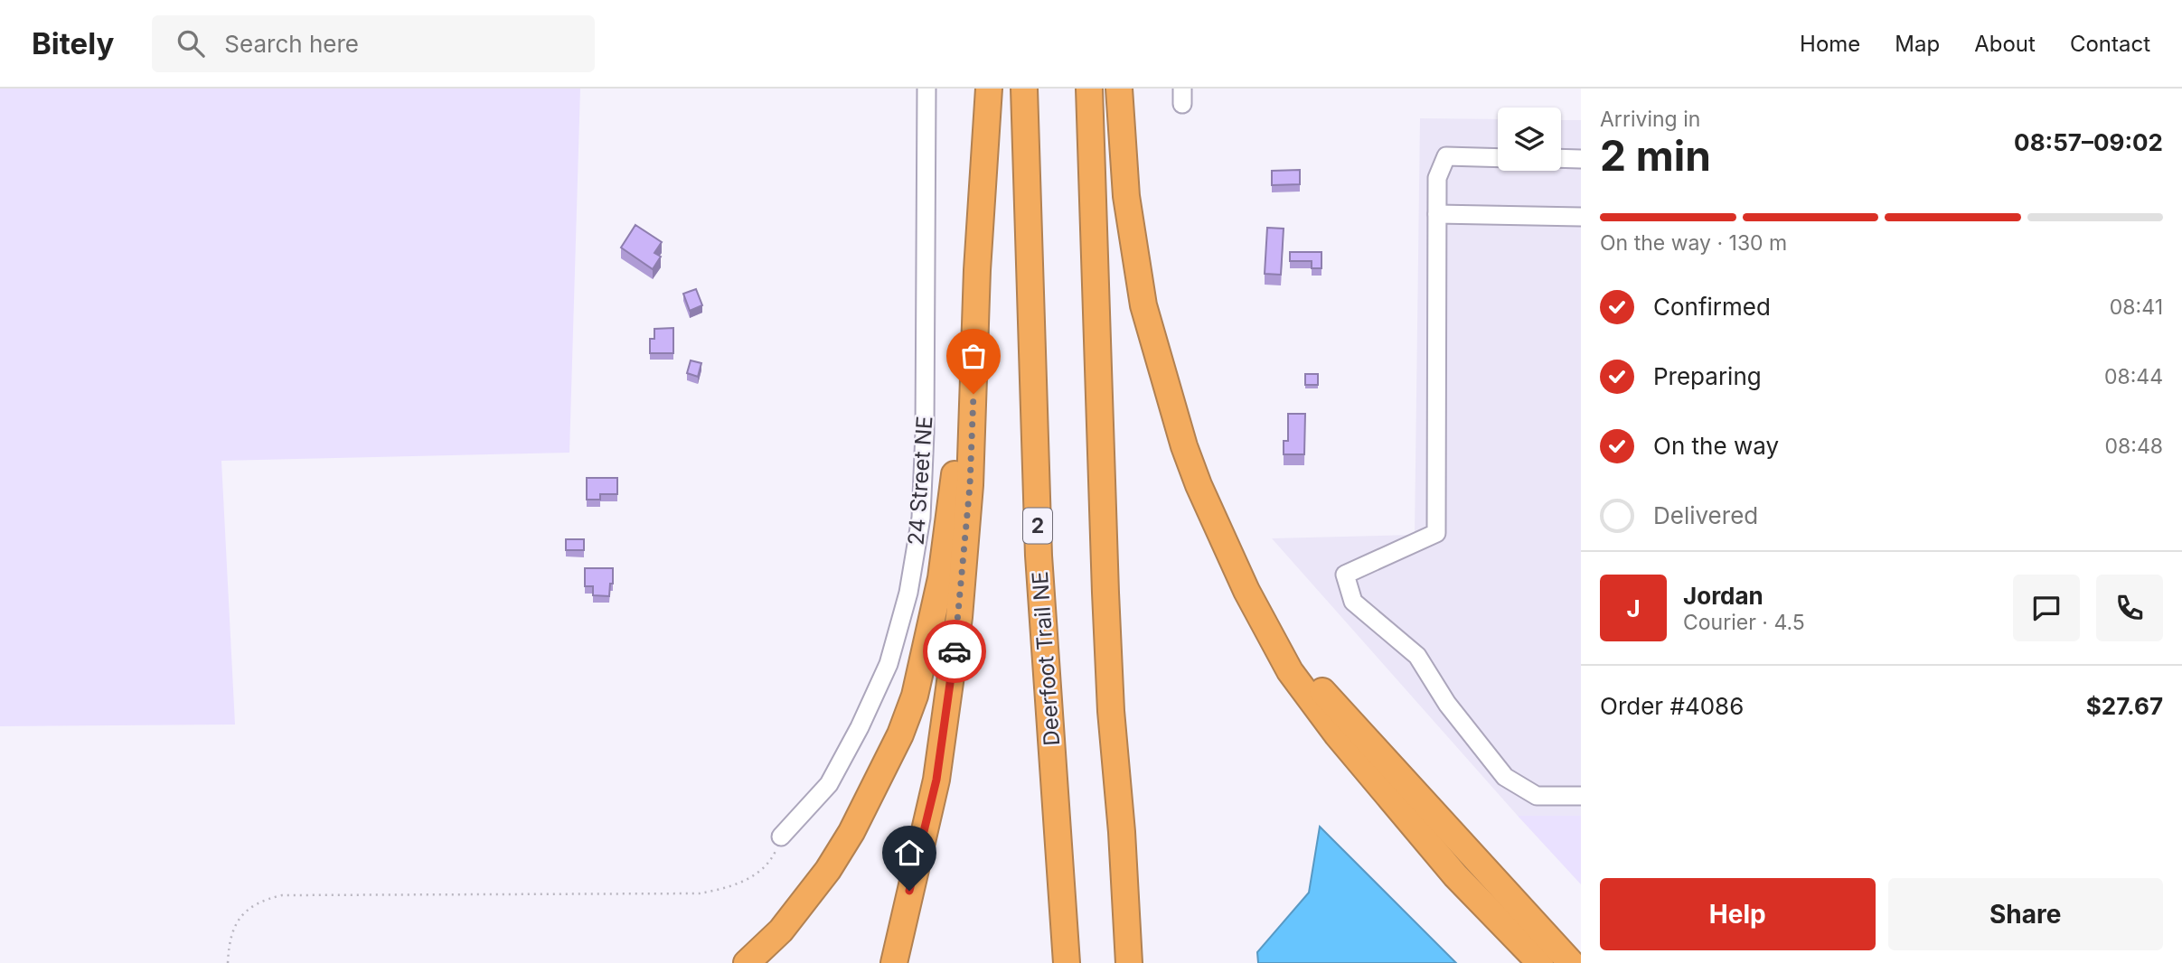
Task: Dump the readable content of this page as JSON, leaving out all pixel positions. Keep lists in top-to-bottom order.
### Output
{
  "streets": {
    "highway": ["2", "Deerfoot Trail NE"],
    "street": ["24 Street NE"]
  },
  "page": {
    "header": "Bitely",
    "search": "Search here",
    "nav": [
      "Home",
      "Map",
      "About",
      "Contact"
    ],
    "heading": ["2 min", "Arriving in", "08:57–09:02"],
    "panel": [
      "Jordan",
      "Courier · 4.5",
      "Order #4086",
      "$27.67"
    ],
    "bar": "On the way · 130 m",
    "list": [
      ["Confirmed", "08:41"],
      ["Preparing", "08:44"],
      ["On the way", "08:48"],
      "Delivered"
    ],
    "round": "J",
    "buttons": ["Help", "Share"]
  }
}
